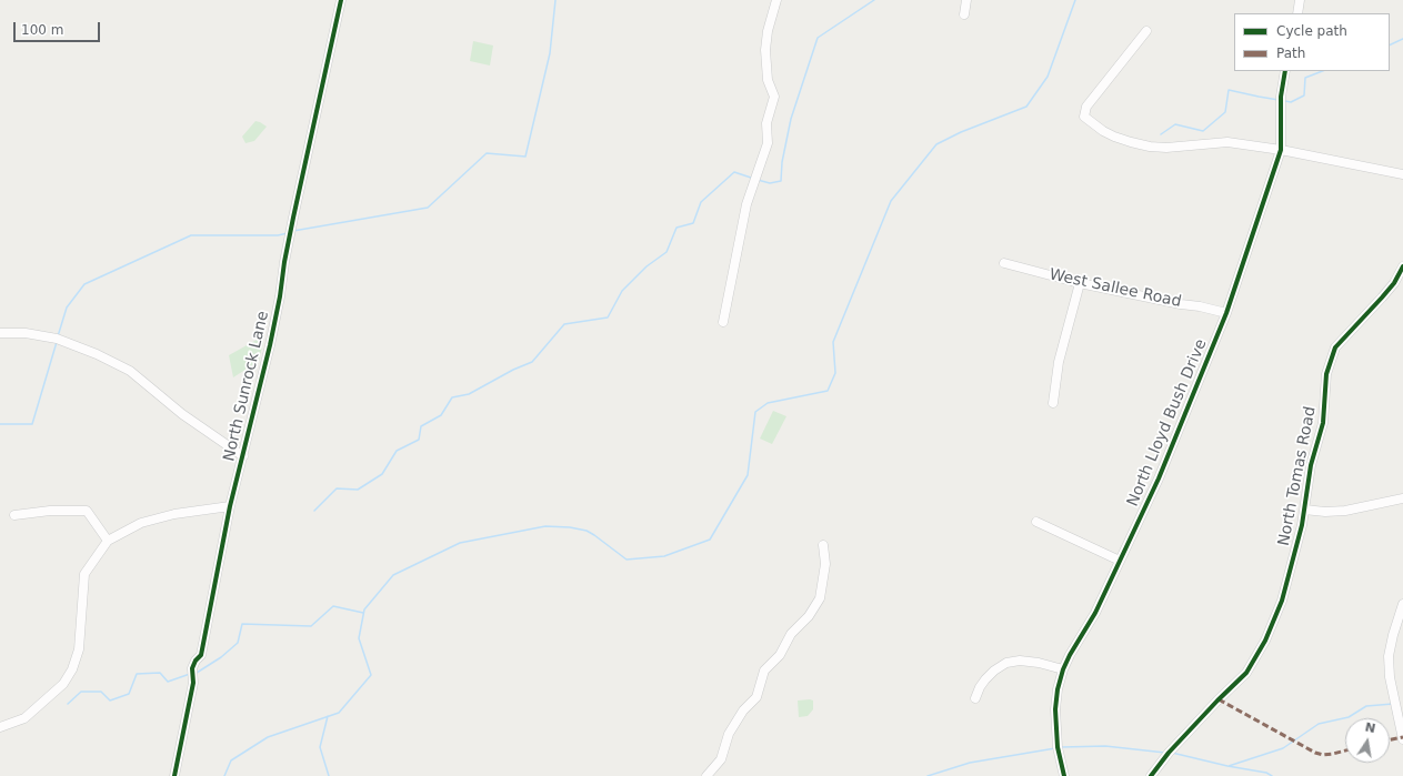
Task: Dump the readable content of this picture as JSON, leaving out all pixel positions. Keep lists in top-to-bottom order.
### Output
{
  "streets": {
    "street": [
      "West Sallee Road",
      "North Sunrock Lane",
      "North Lloyd Bush Drive",
      "North Tomas Road"
    ]
  },
  "crossings": [
    ["West Sallee Road", "North Lloyd Bush Drive"]
  ],
  "legend": ["Cycle path", "Path"],
  "scale_bar": "100 m",
  "north": "top"
}
